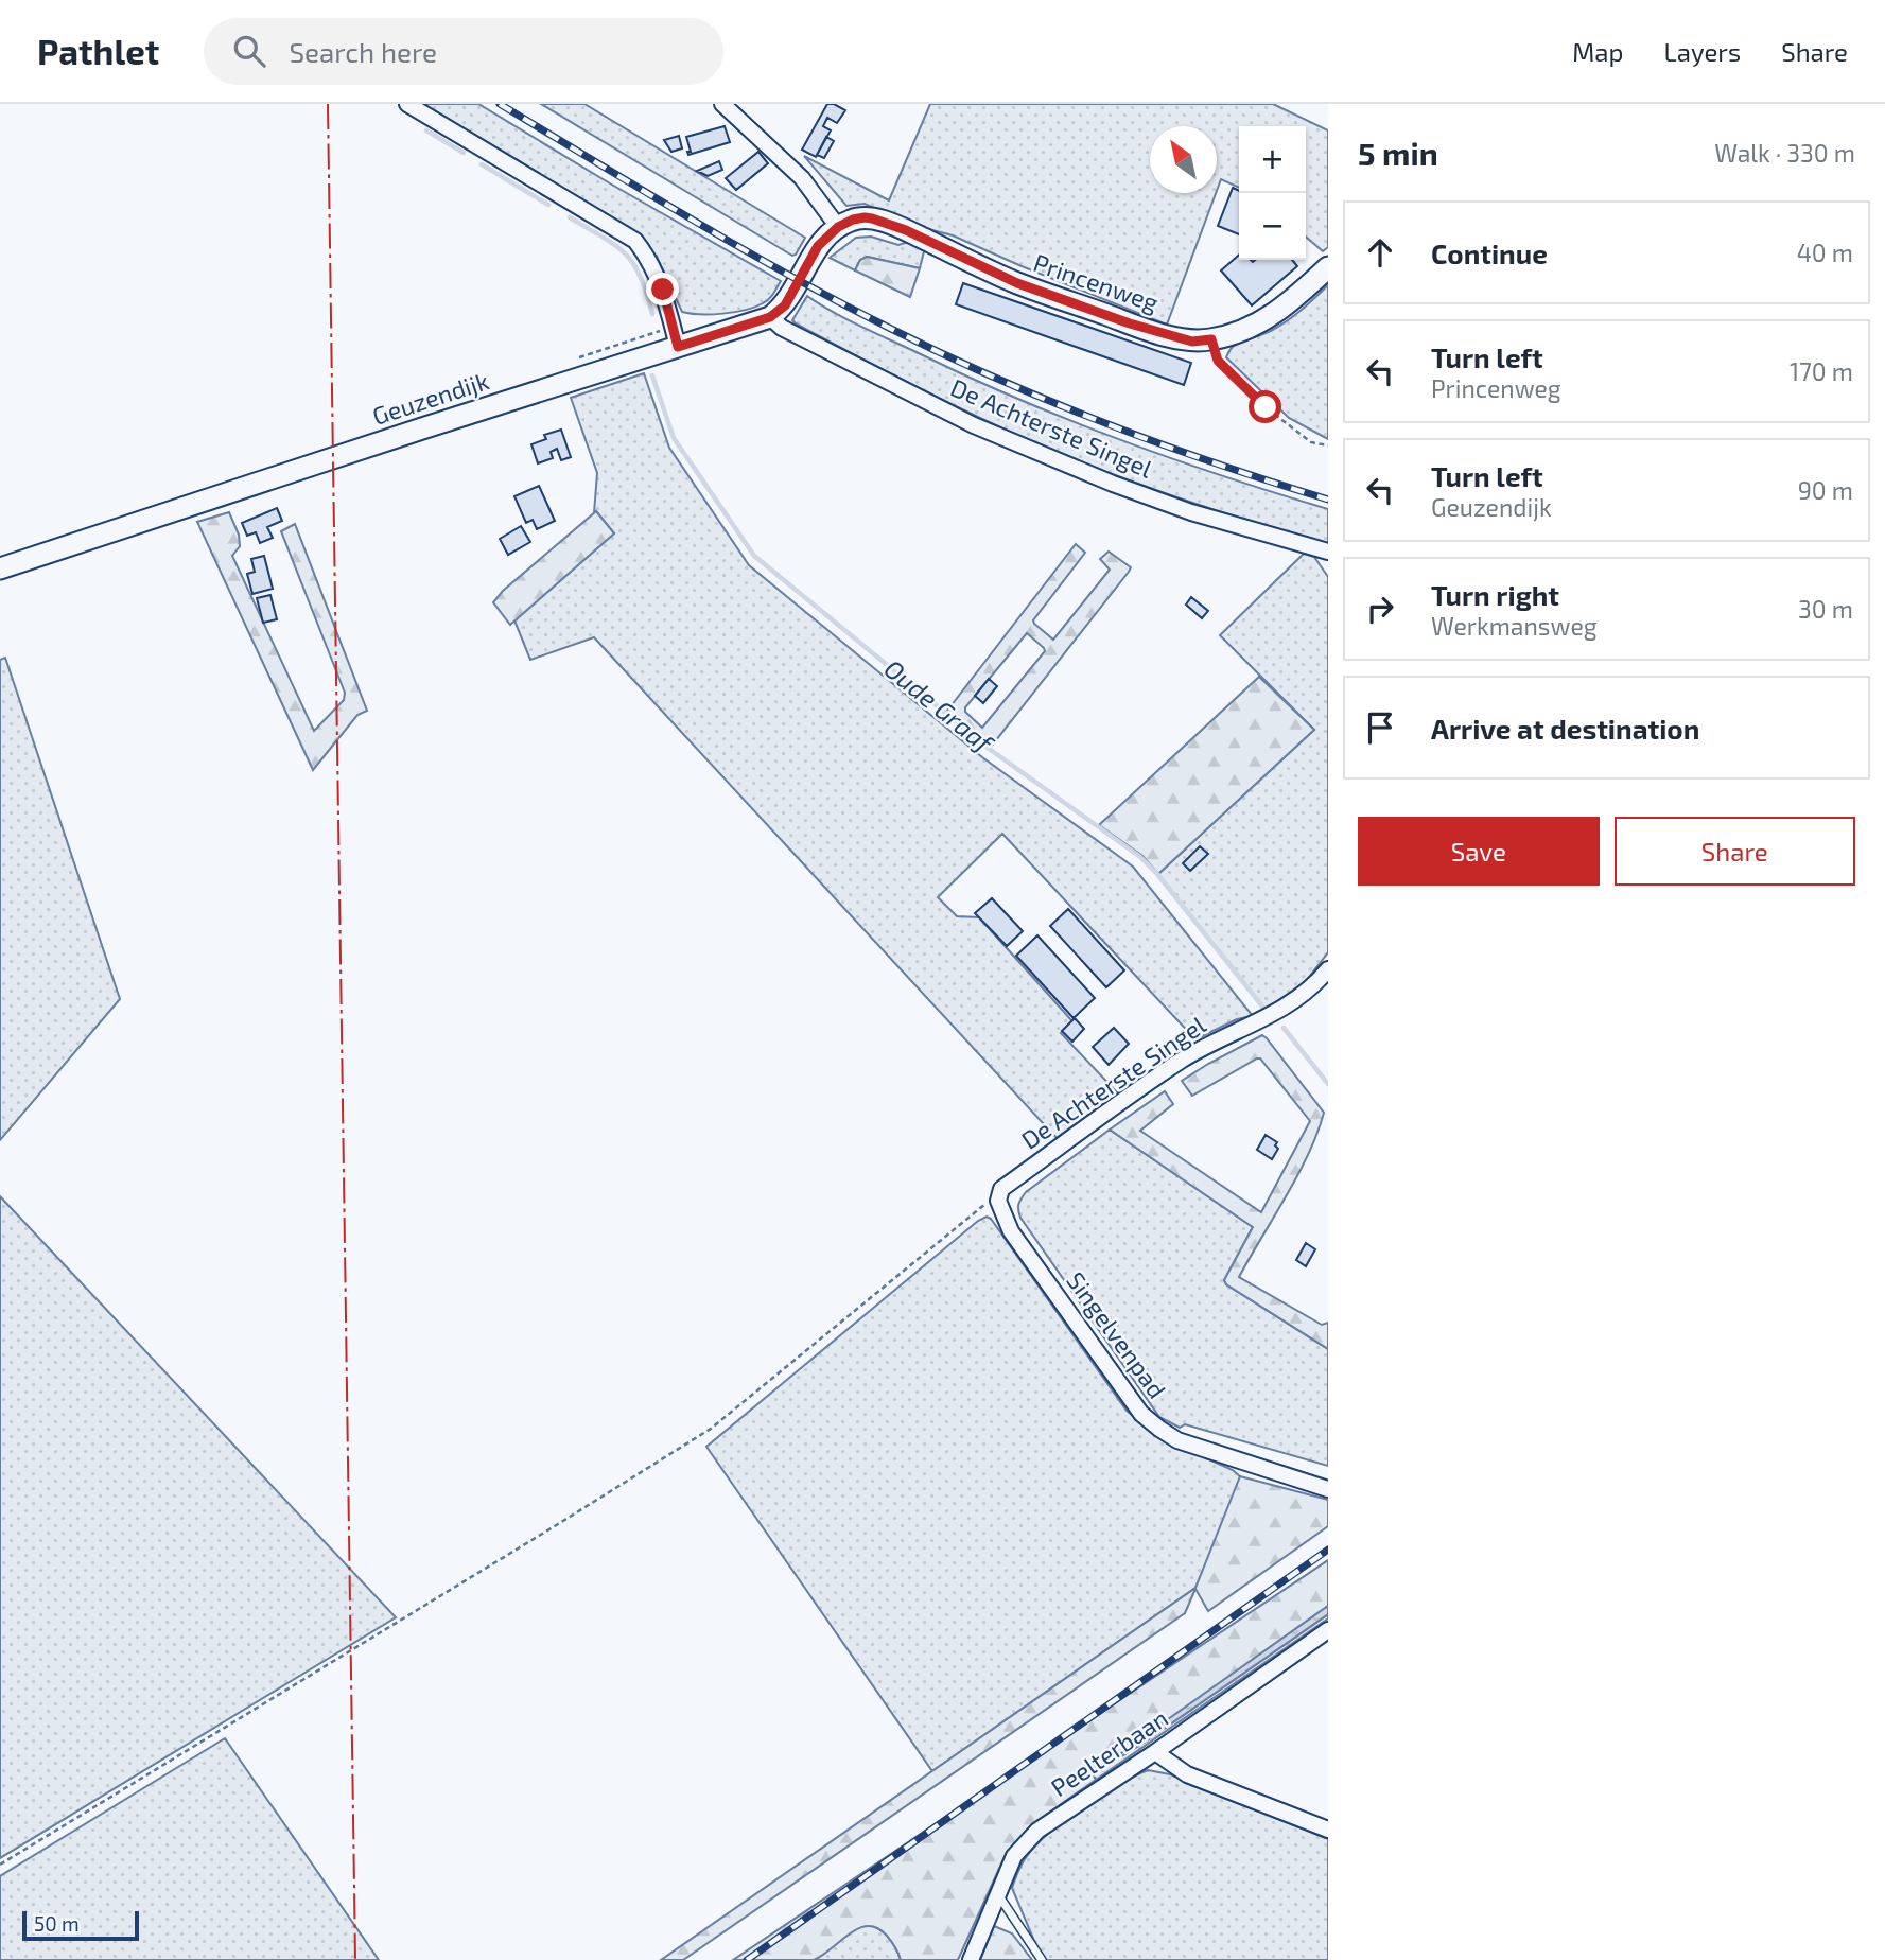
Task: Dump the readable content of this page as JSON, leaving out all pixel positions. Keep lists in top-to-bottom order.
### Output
{
  "streets": {
    "main road": ["Princenweg", "Geuzendijk"],
    "street": ["De Achterste Singel", "Singelvenpad", "Peelterbaan"]
  },
  "crossings": [
    ["Geuzendijk", "De Achterste Singel"],
    ["De Achterste Singel", "Singelvenpad"]
  ],
  "water": ["Oude Graaf"],
  "scale_bar": "50 m",
  "north": "top left",
  "page": {
    "header": "Pathlet",
    "search": "Search here",
    "nav": ["Map", "Layers", "Share"],
    "heading": ["5 min", "Walk · 330 m"],
    "map_buttons": ["+", "−"],
    "list": [
      ["Continue", "40 m"],
      ["Turn left", "Princenweg", "170 m"],
      ["Turn left", "Geuzendijk", "90 m"],
      ["Turn right", "Werkmansweg", "30 m"],
      "Arrive at destination"
    ],
    "buttons": ["Save", "Share"],
    "scale": "50 m"
  }
}
